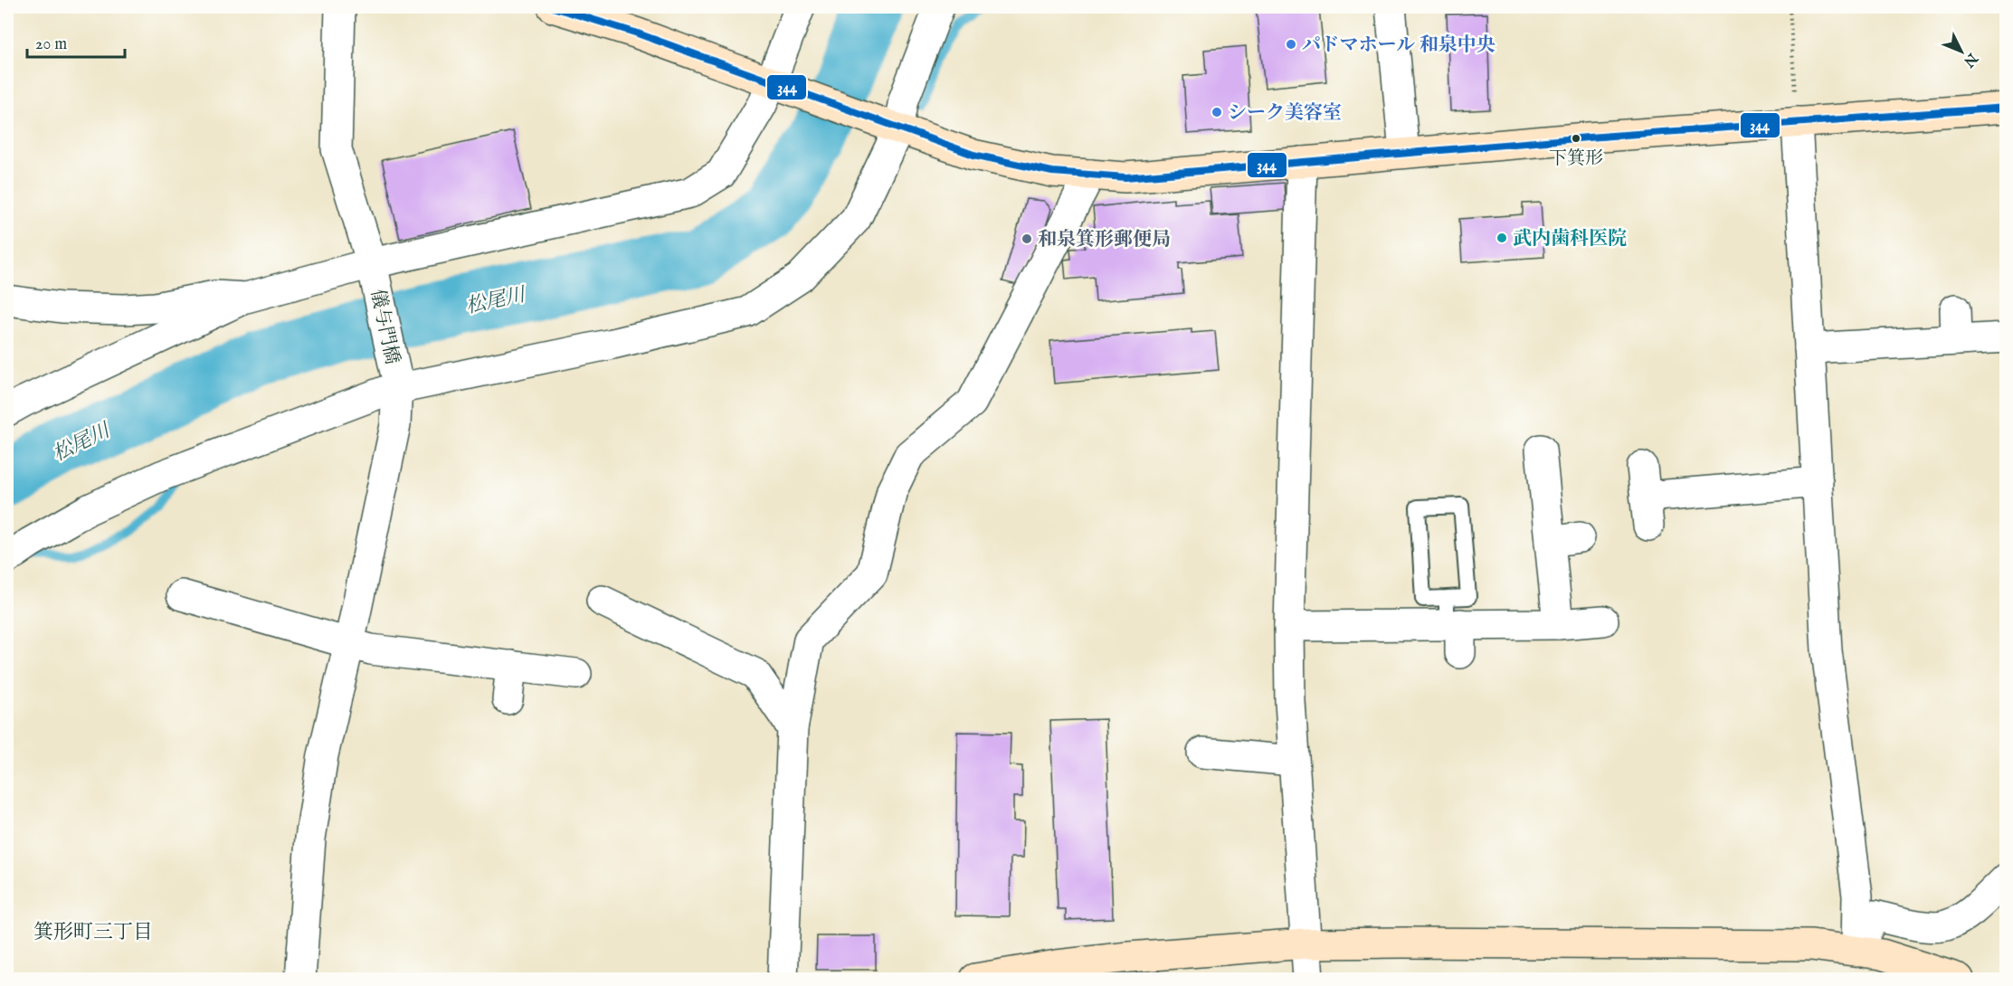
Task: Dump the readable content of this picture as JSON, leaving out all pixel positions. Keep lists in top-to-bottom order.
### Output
{
  "streets": {
    "street": ["儀与門橋"]
  },
  "districts": ["箕形町三丁目"],
  "water": ["松尾川"],
  "places": [
    "パドマホール 和泉中央",
    "シーク美容室",
    "下箕形",
    "武内歯科医院",
    "和泉箕形郵便局"
  ],
  "lines": ["transit line 344"],
  "scale_bar": "20 m",
  "north": "bottom right"
}
